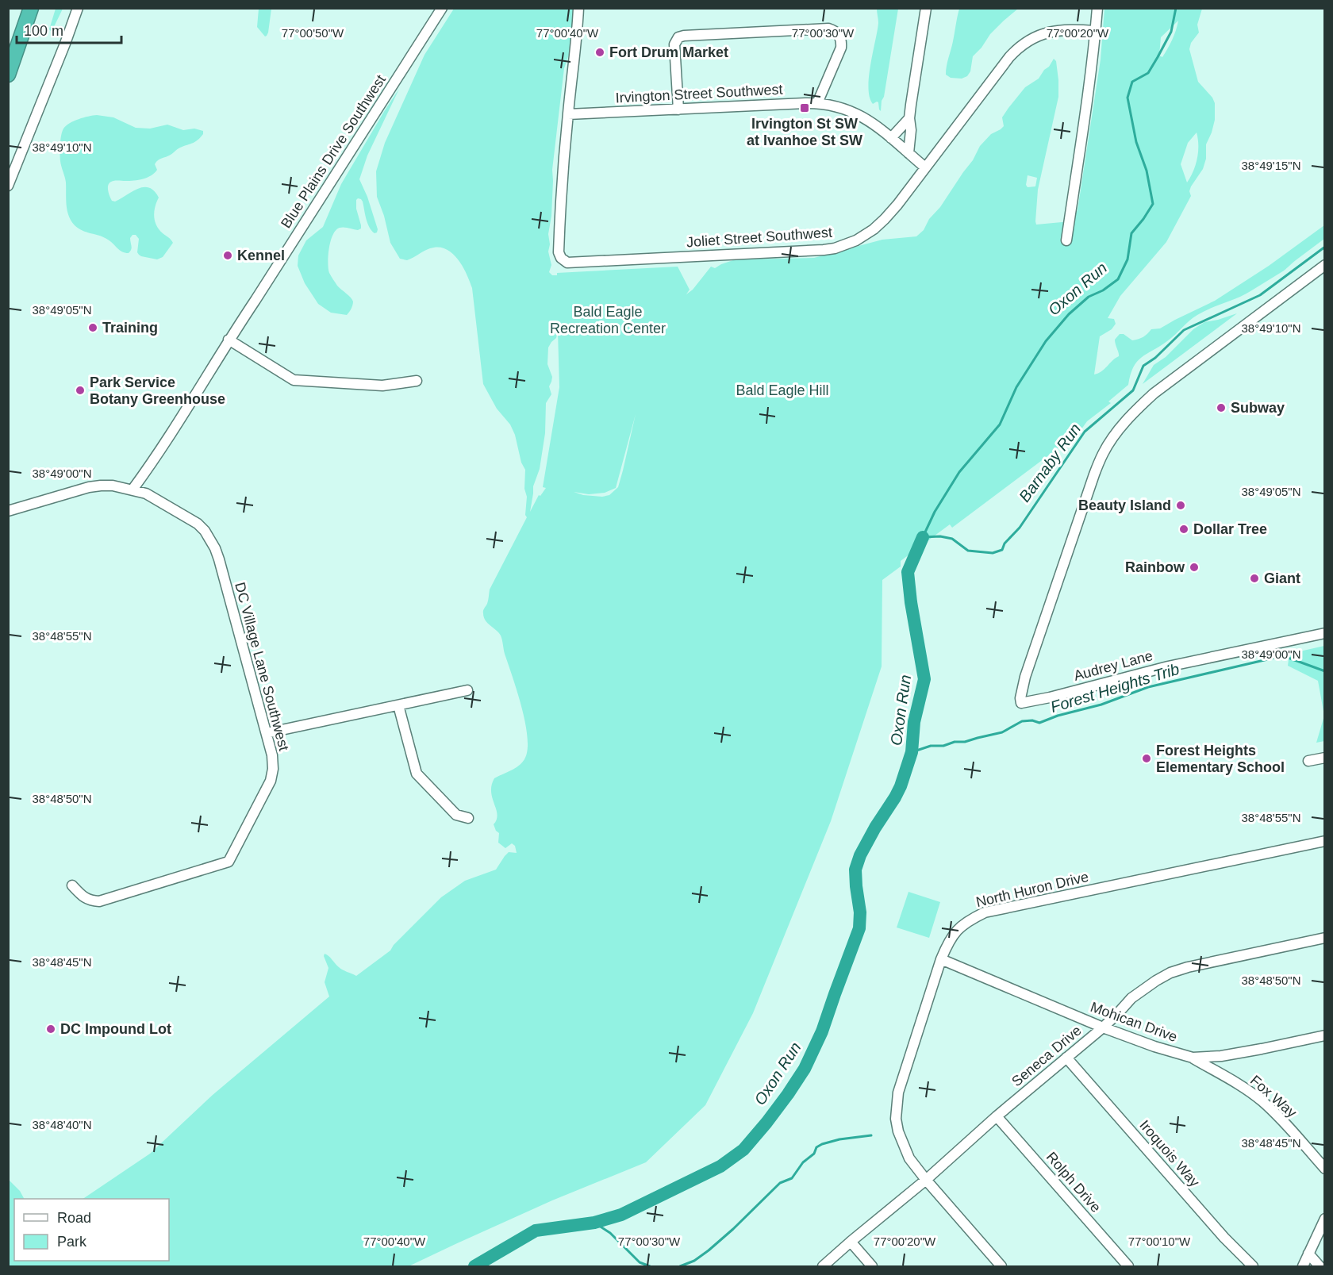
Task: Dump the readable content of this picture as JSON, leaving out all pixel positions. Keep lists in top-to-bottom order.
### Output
{
  "streets": {
    "street": [
      "Irvington Street Southwest",
      "Blue Plains Drive Southwest",
      "Joliet Street Southwest",
      "Audrey Lane",
      "DC Village Lane Southwest",
      "North Huron Drive",
      "Mohican Drive",
      "Seneca Drive",
      "Fox Way",
      "Iroquois Way",
      "Rolph Drive"
    ]
  },
  "crossings": [
    ["Irvington Street Southwest", "Joliet Street Southwest"],
    ["Blue Plains Drive Southwest", "DC Village Lane Southwest"],
    ["North Huron Drive", "Mohican Drive"],
    ["North Huron Drive", "Seneca Drive"],
    ["Mohican Drive", "Seneca Drive"],
    ["Mohican Drive", "Fox Way"],
    ["Seneca Drive", "Iroquois Way"],
    ["Seneca Drive", "Rolph Drive"]
  ],
  "water": ["Oxon Run", "Barnaby Run", "Forest Heights Trib"],
  "parks": ["Bald Eagle Recreation Center", "Bald Eagle Hill"],
  "places": {
    "other": [
      "Fort Drum Market",
      "Kennel",
      "Training",
      "Park Service Botany Greenhouse",
      "Subway",
      "Beauty Island",
      "Dollar Tree",
      "Rainbow",
      "Giant",
      "Forest Heights Elementary School",
      "DC Impound Lot"
    ],
    "transit": ["Irvington St SW at Ivanhoe St SW"]
  },
  "legend": ["Road", "Park"],
  "scale_bar": "100 m",
  "coordinates": [
    "77°00'50\"W",
    "77°00'40\"W",
    "77°00'30\"W",
    "77°00'20\"W",
    "38°49'10\"N",
    "38°49'15\"N",
    "38°49'05\"N",
    "38°49'00\"N",
    "38°48'55\"N",
    "38°48'50\"N",
    "38°48'45\"N",
    "38°48'40\"N",
    "77°00'10\"W"
  ]
}
